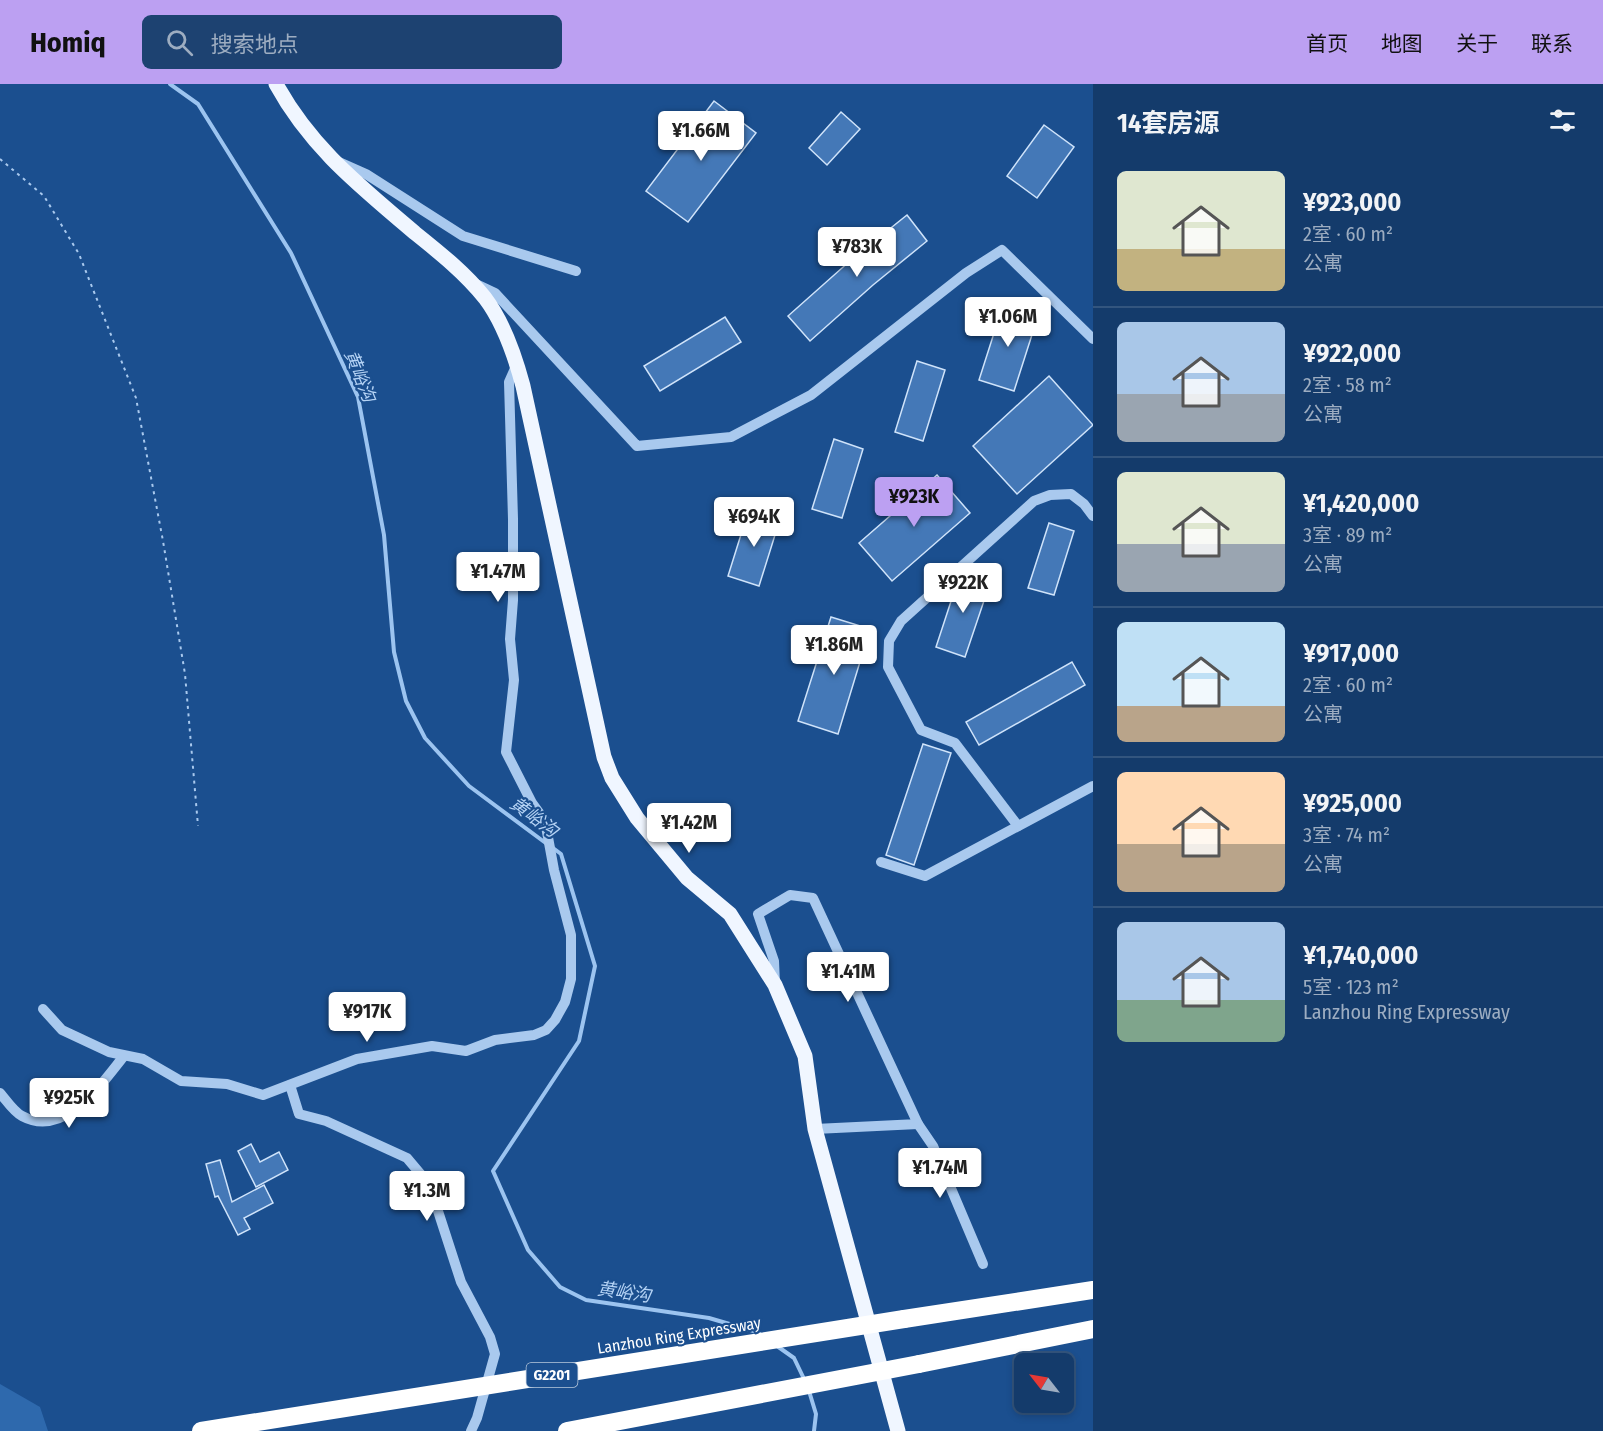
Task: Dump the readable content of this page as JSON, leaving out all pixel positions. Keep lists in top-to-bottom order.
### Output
{
  "streets": {
    "highway": ["Lanzhou Ring Expressway", "G2201"]
  },
  "water": ["黄峪沟"],
  "north": "top left",
  "page": {
    "header": "Homiq",
    "search": "搜索地点",
    "nav": [
      "首页",
      "地图",
      "关于",
      "联系"
    ],
    "heading": "14套房源",
    "price": [
      "¥1.66M",
      "¥783K",
      "¥1.06M",
      "¥923K",
      "¥694K",
      "¥1.47M",
      "¥922K",
      "¥1.86M",
      "¥1.42M",
      "¥1.41M",
      "¥917K",
      "¥925K",
      "¥1.74M",
      "¥1.3M"
    ],
    "list": [
      {
        "name": "¥923,000",
        "note": "2室 · 60 m² · 公寓"
      },
      {
        "name": "¥922,000",
        "note": "2室 · 58 m² · 公寓"
      },
      {
        "name": "¥1,420,000",
        "note": "3室 · 89 m² · 公寓"
      },
      {
        "name": "¥917,000",
        "note": "2室 · 60 m² · 公寓"
      },
      {
        "name": "¥925,000",
        "note": "3室 · 74 m² · 公寓"
      },
      {
        "name": "¥1,740,000",
        "note": "5室 · 123 m² · Lanzhou Ring Expressway"
      }
    ]
  }
}
